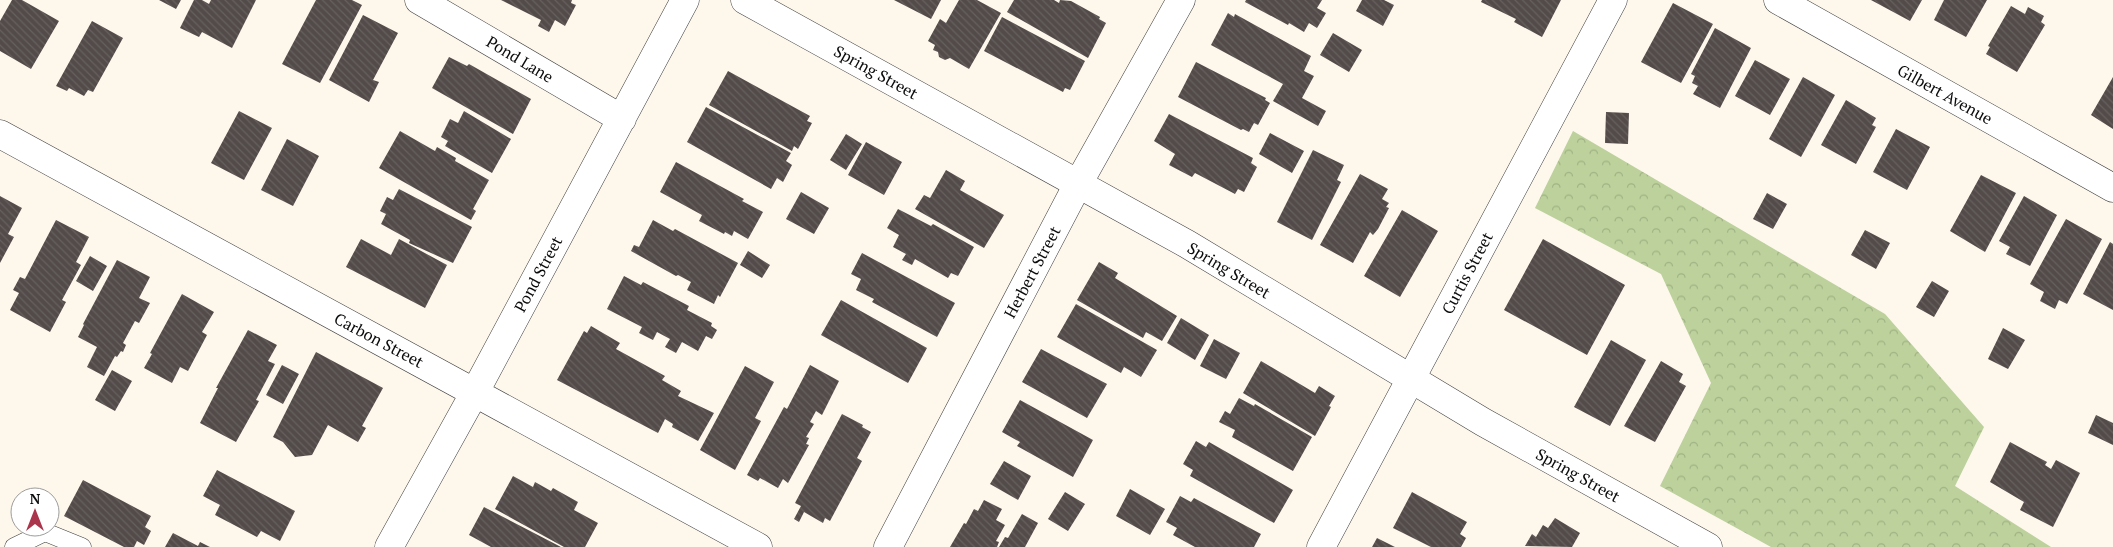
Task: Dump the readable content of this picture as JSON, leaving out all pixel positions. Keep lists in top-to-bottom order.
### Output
{
  "streets": {
    "street": [
      "Pond Lane",
      "Spring Street",
      "Gilbert Avenue",
      "Herbert Street",
      "Curtis Street",
      "Pond Street",
      "Carbon Street"
    ]
  },
  "crossings": [
    ["Pond Lane", "Pond Street"],
    ["Spring Street", "Herbert Street"],
    ["Spring Street", "Curtis Street"],
    ["Pond Street", "Carbon Street"]
  ],
  "north": "top"
}
